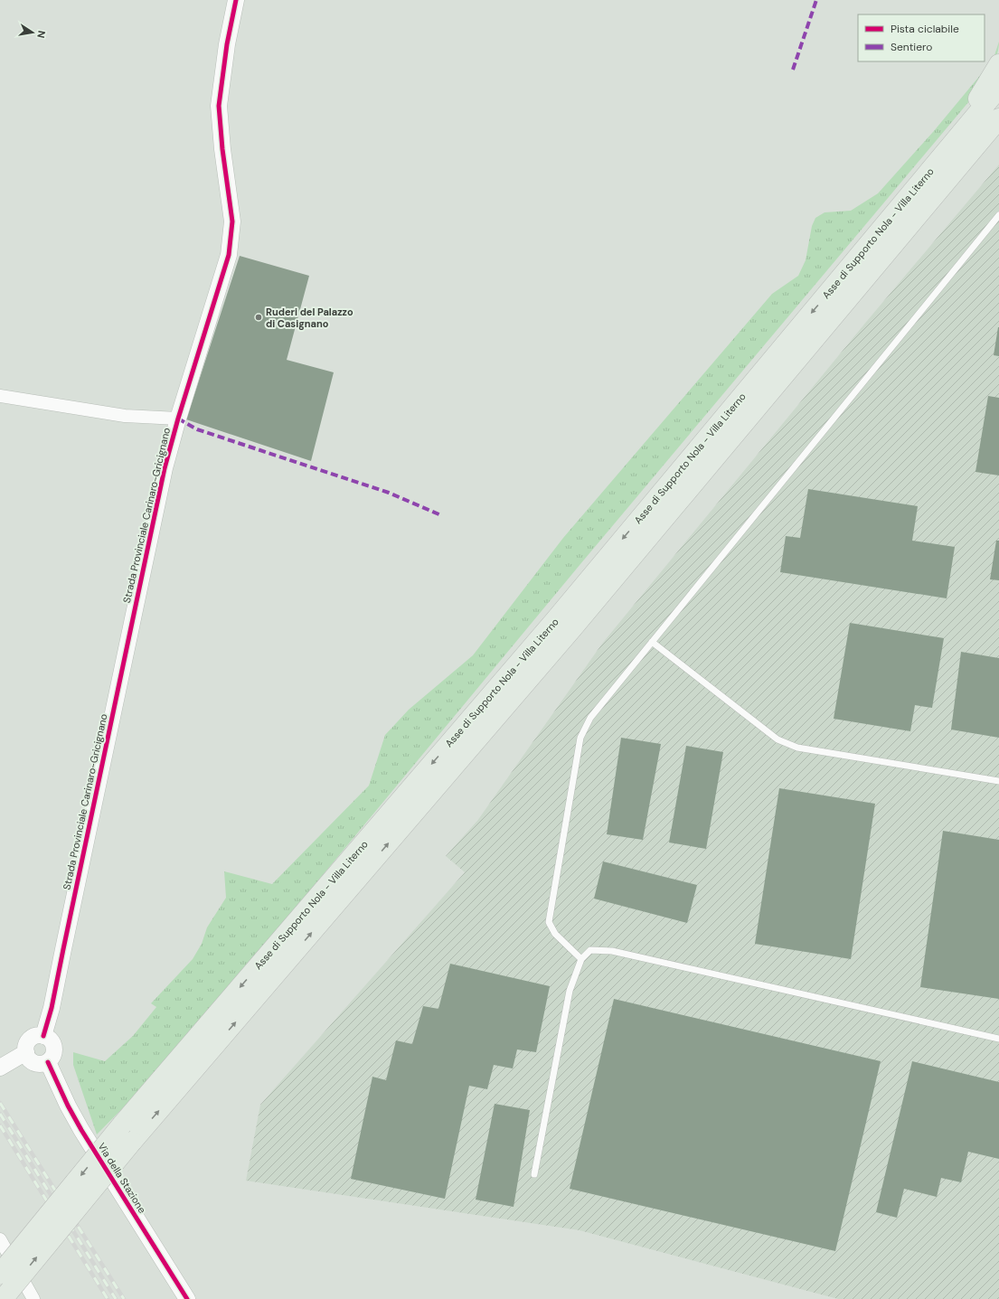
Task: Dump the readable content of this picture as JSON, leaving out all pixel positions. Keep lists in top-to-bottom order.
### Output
{
  "streets": {
    "highway": ["Asse di Supporto Nola - Villa Literno"],
    "street": ["Strada Provinciale Carinaro-Gricignano", "Via della Stazione"]
  },
  "crossings": [
    ["Strada Provinciale Carinaro-Gricignano", "Via della Stazione"]
  ],
  "places": ["Ruderi del Palazzo di Casignano"],
  "legend": ["Pista ciclabile", "Sentiero"],
  "north": "right"
}
